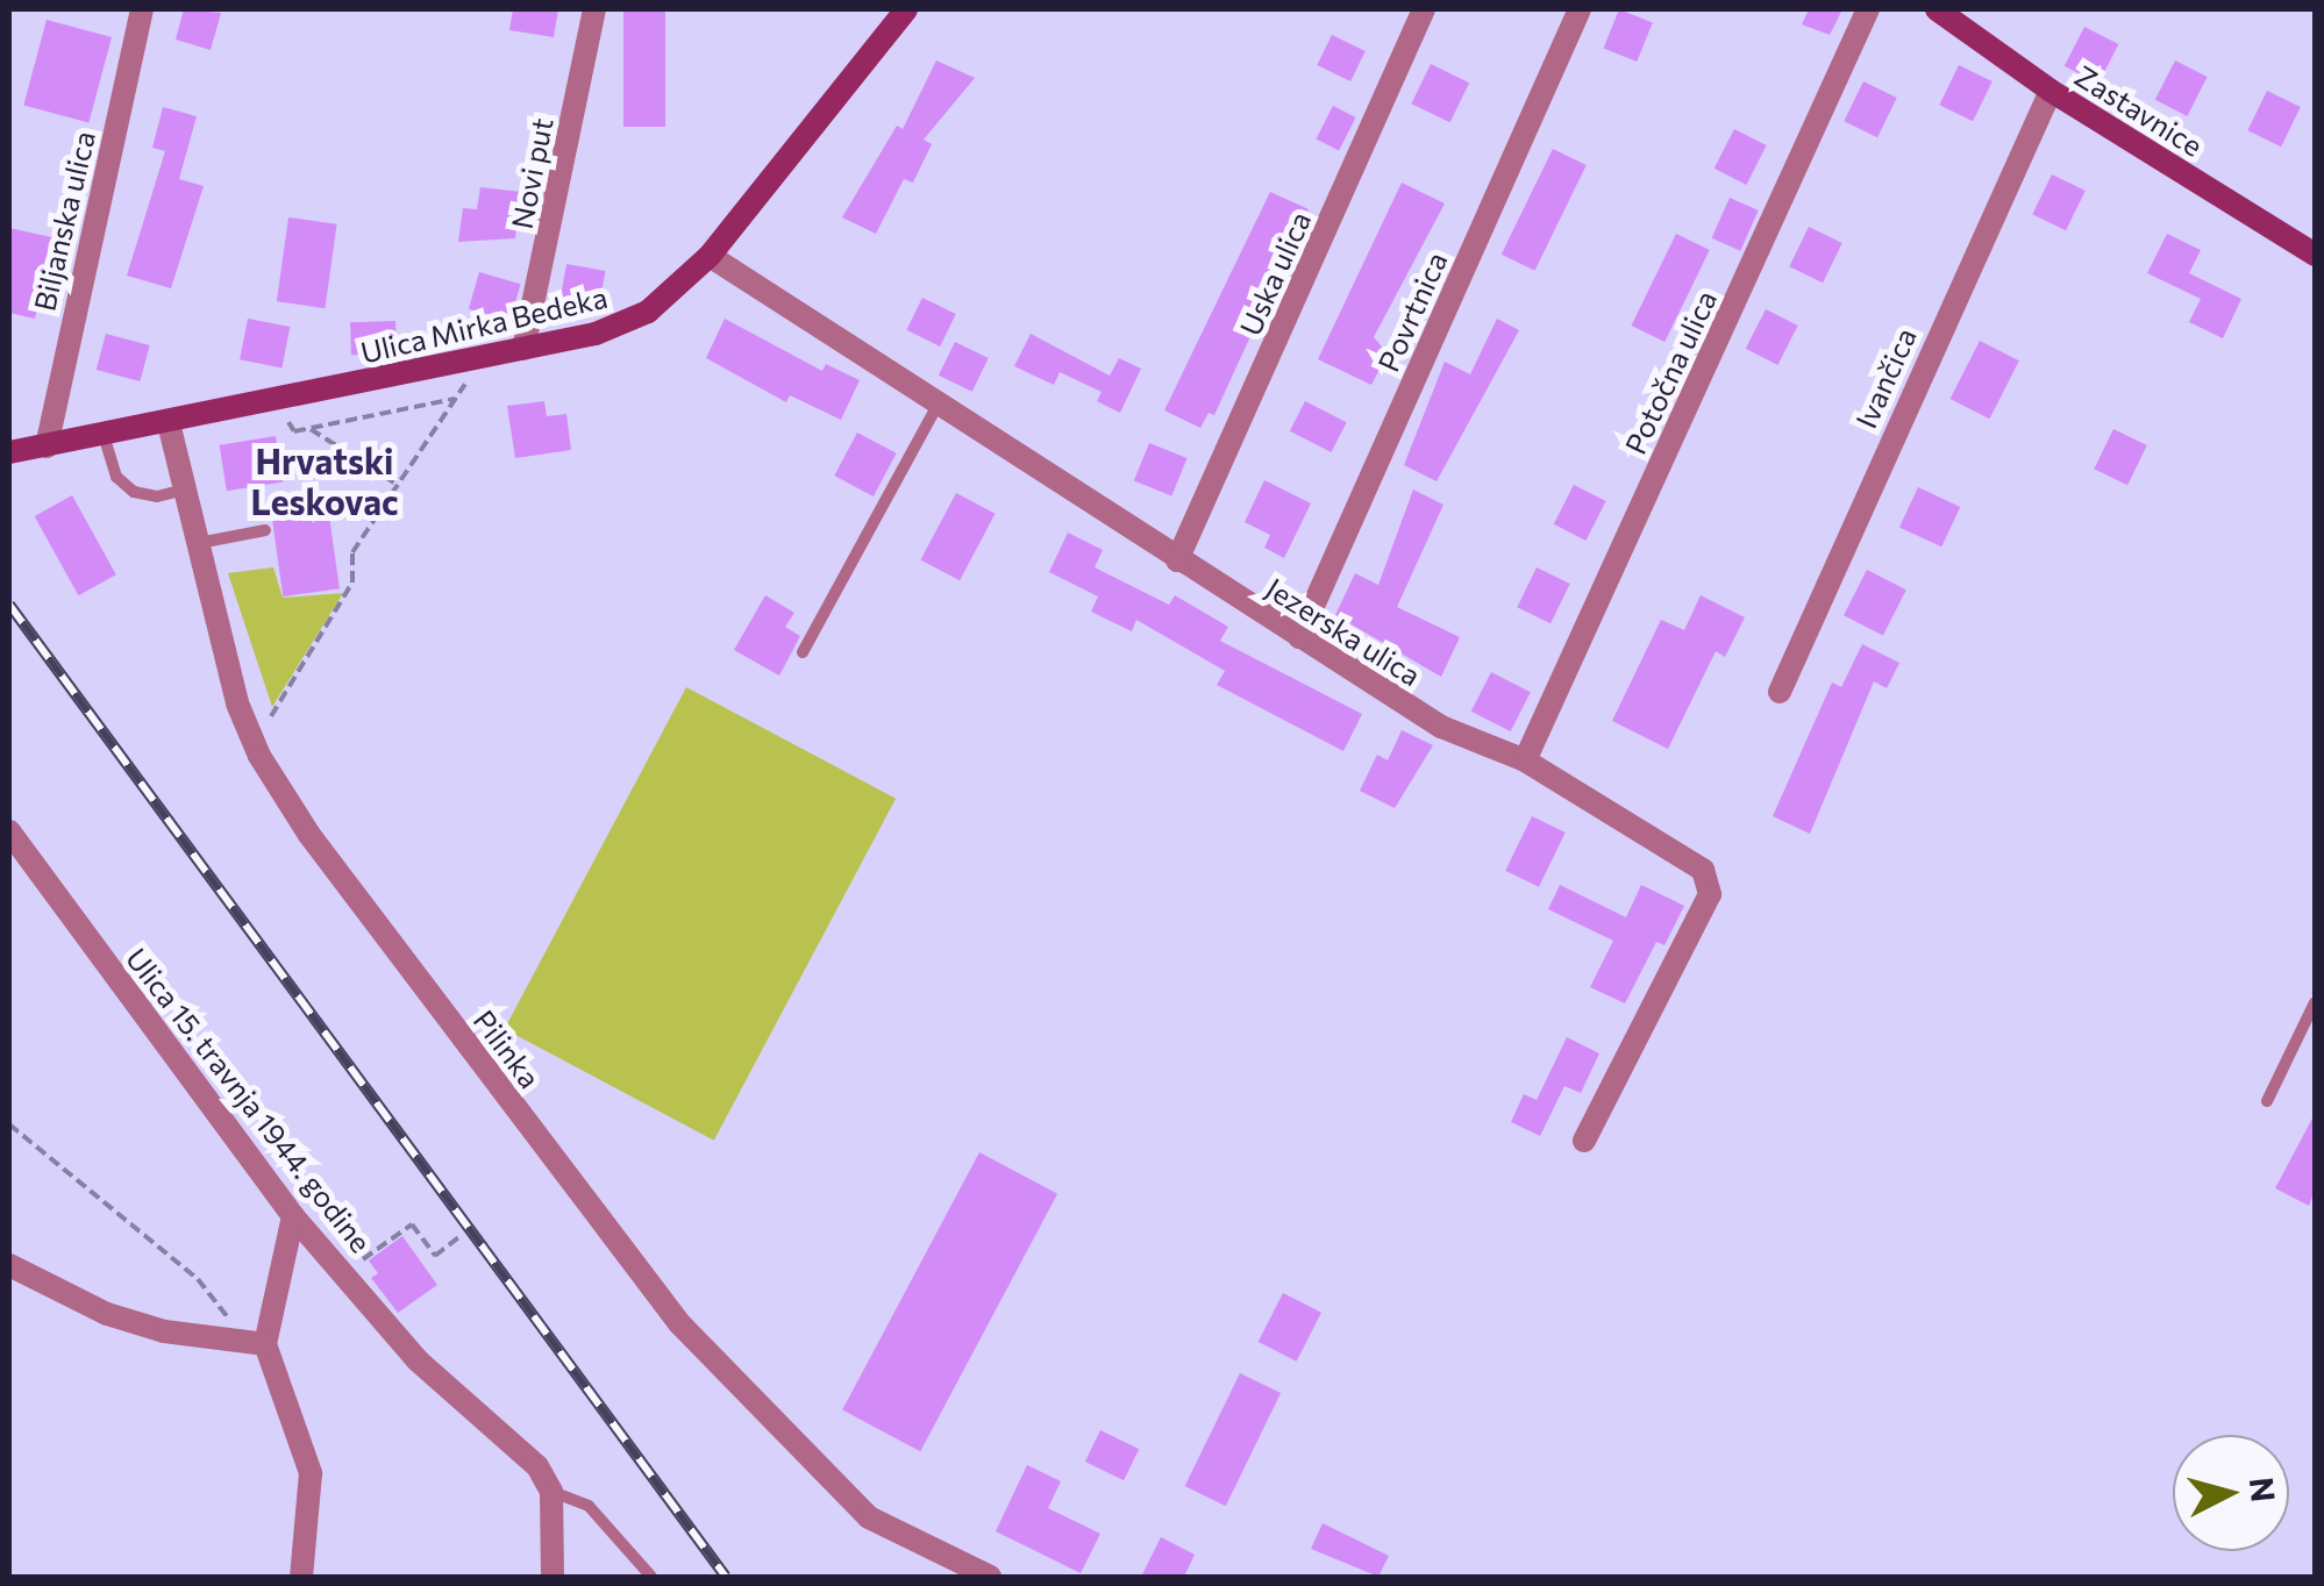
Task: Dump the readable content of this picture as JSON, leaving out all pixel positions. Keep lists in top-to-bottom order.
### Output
{
  "streets": {
    "main road": ["Zastavnice", "Ulica Mirka Bedeka"],
    "street": [
      "Novi put",
      "Biljanska ulica",
      "Uska ulica",
      "Povrtnica",
      "Potočna ulica",
      "Ivančica",
      "Jezerska ulica",
      "Pilinka",
      "Ulica 15. travnja 1944. godine"
    ]
  },
  "crossings": [
    ["Zastavnice", "Ivančica"],
    ["Novi put", "Ulica Mirka Bedeka"],
    ["Biljanska ulica", "Ulica Mirka Bedeka"],
    ["Uska ulica", "Jezerska ulica"],
    ["Povrtnica", "Jezerska ulica"],
    ["Ulica Mirka Bedeka", "Jezerska ulica"],
    ["Ulica Mirka Bedeka", "Pilinka"],
    ["Potočna ulica", "Jezerska ulica"]
  ],
  "districts": ["Hrvatski Leskovac"],
  "north": "right"
}
